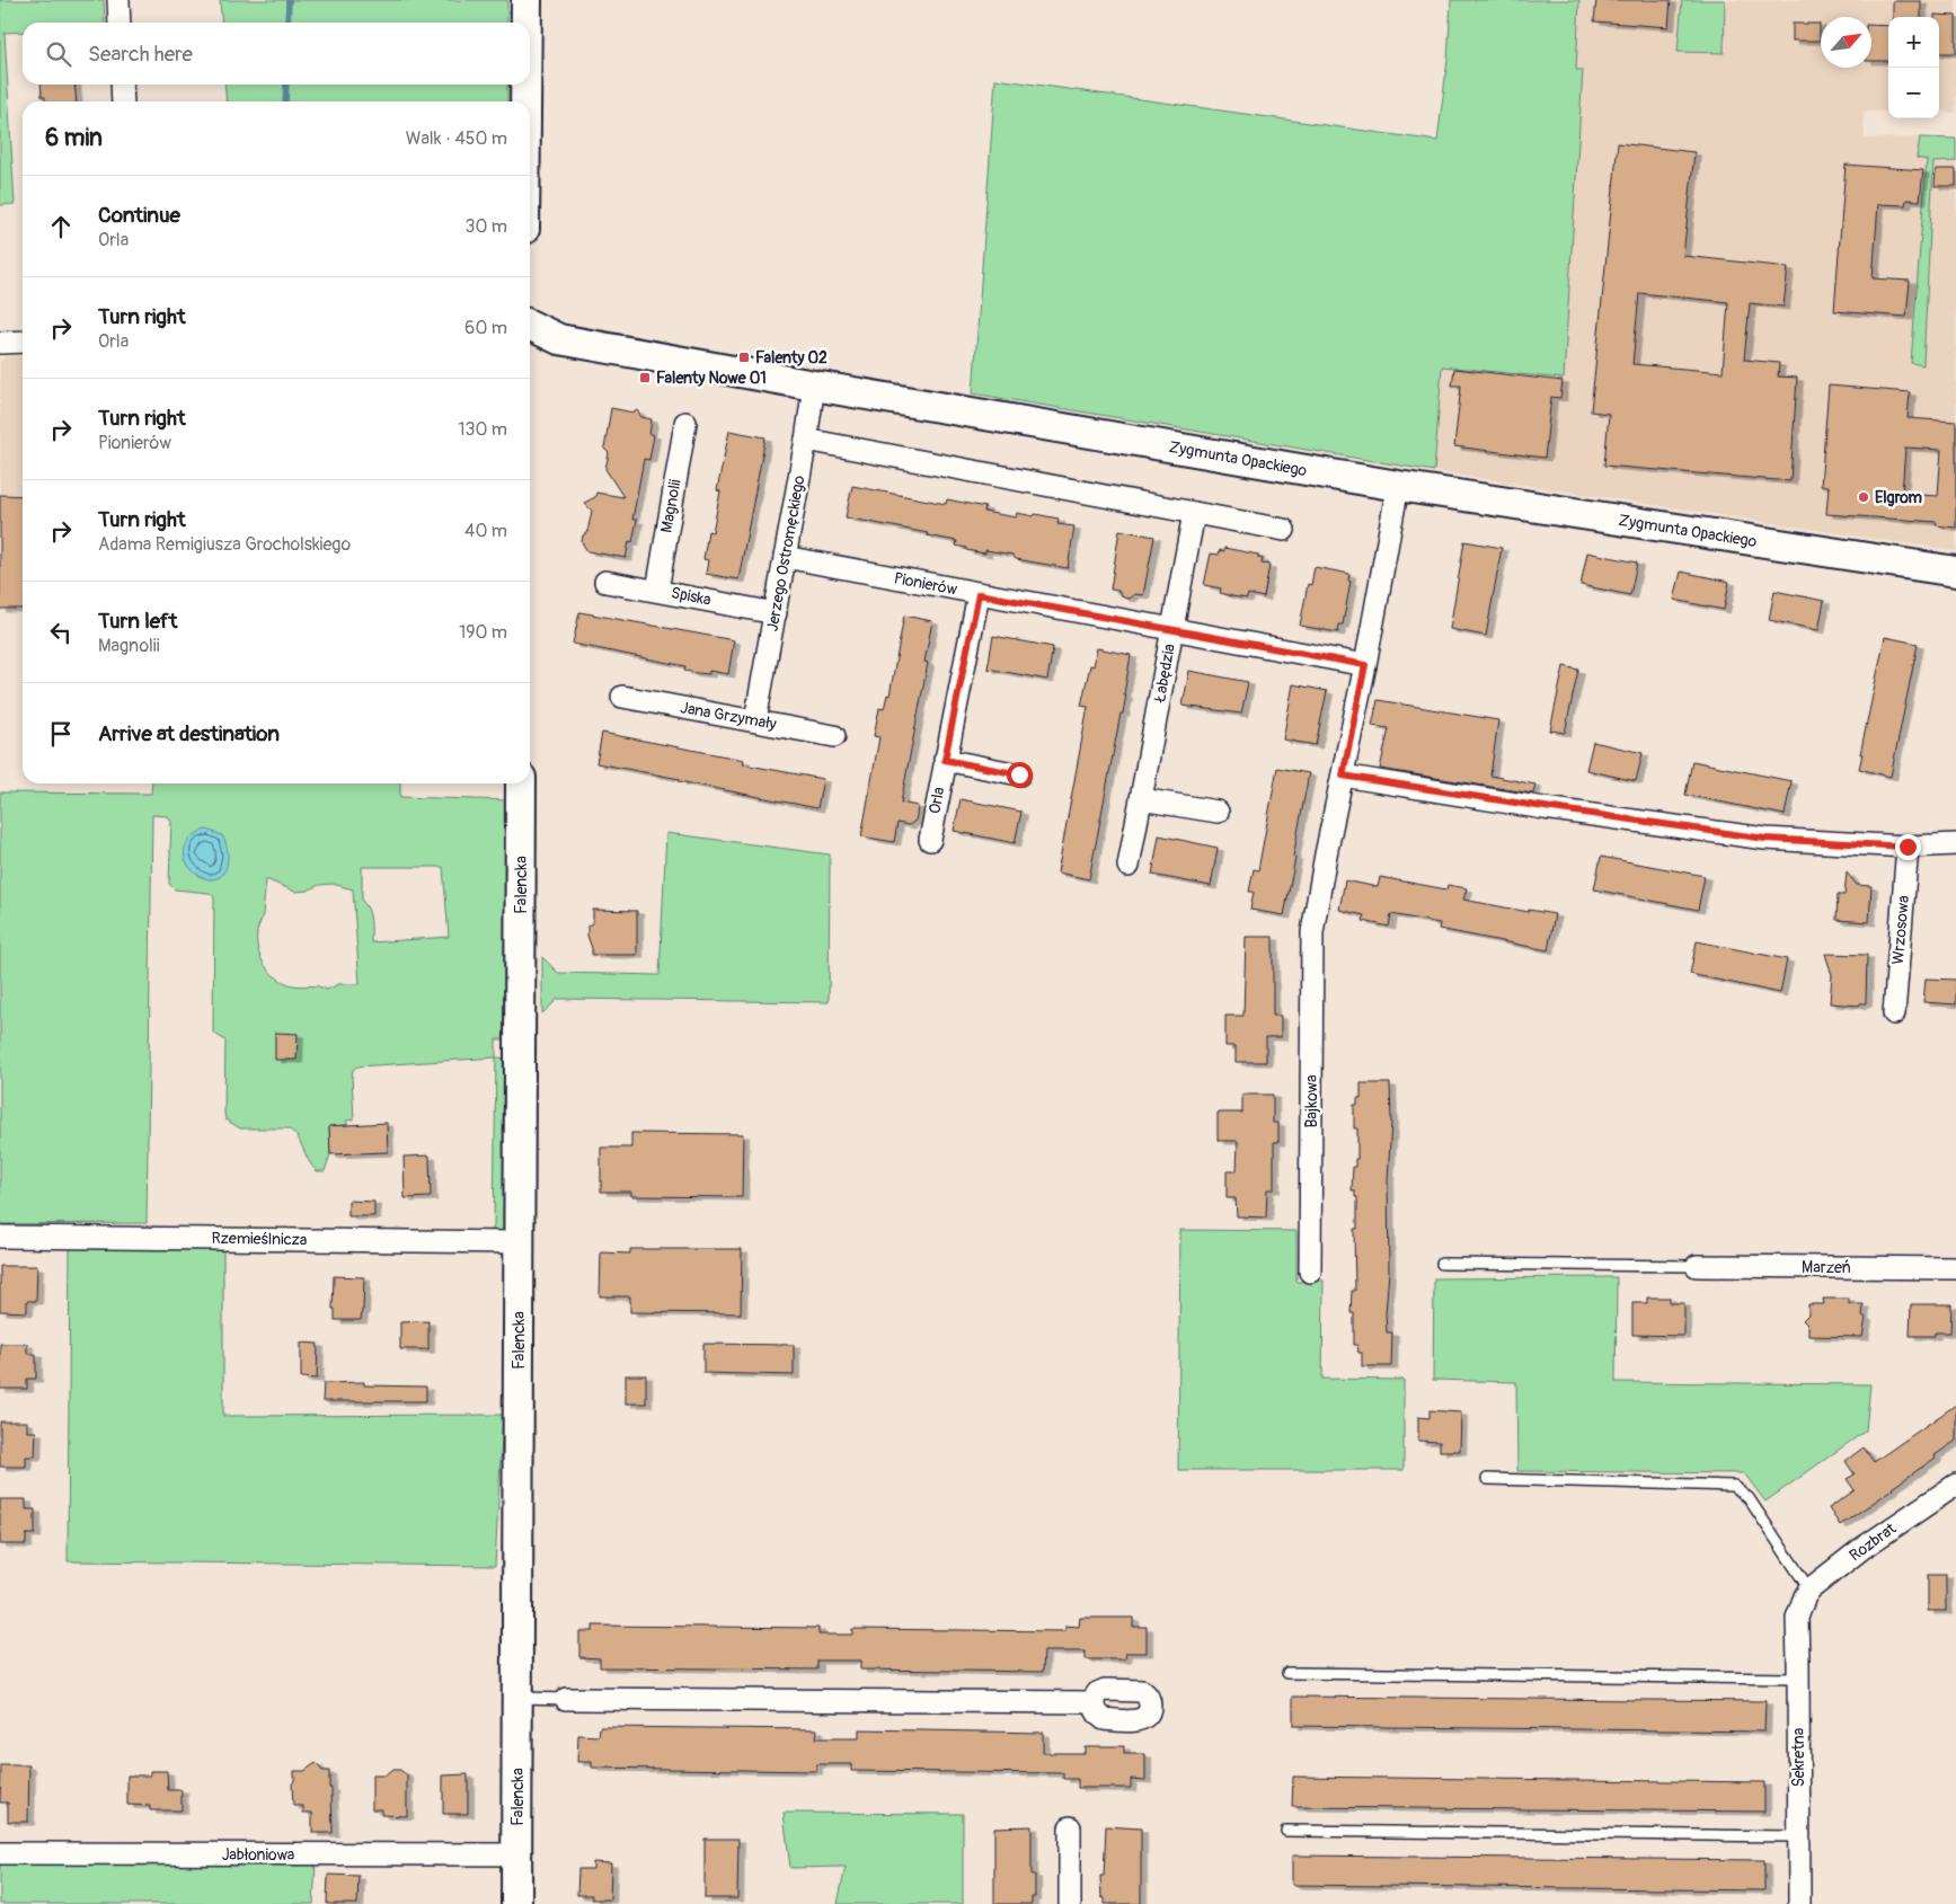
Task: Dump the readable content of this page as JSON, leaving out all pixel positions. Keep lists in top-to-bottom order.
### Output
{
  "streets": {
    "street": [
      "Zygmunta Opackiego",
      "Magnolii",
      "Jerzego Ostromęckiego",
      "Pionierów",
      "Spiska",
      "Łabędzia",
      "Jana Grzymały",
      "Orla",
      "Falencka",
      "Wrzosowa",
      "Bajkowa",
      "Rzemieślnicza",
      "Marzeń",
      "Rozbrat",
      "Sekretna",
      "Jabłoniowa"
    ]
  },
  "crossings": [
    ["Zygmunta Opackiego", "Jerzego Ostromęckiego"],
    ["Zygmunta Opackiego", "Bajkowa"],
    ["Magnolii", "Spiska"],
    ["Jerzego Ostromęckiego", "Pionierów"],
    ["Jerzego Ostromęckiego", "Spiska"],
    ["Jerzego Ostromęckiego", "Jana Grzymały"],
    ["Pionierów", "Łabędzia"],
    ["Pionierów", "Orla"],
    ["Pionierów", "Bajkowa"],
    ["Falencka", "Rzemieślnicza"],
    ["Falencka", "Jabłoniowa"],
    ["Rozbrat", "Sekretna"]
  ],
  "places": {
    "transit": ["Falenty 02", "Falenty Nowe 01"],
    "other": ["Elgrom"]
  },
  "north": "top right",
  "page": {
    "map_buttons": ["+", "−"],
    "search": "Search here",
    "heading": ["6 min", "Walk · 450 m"],
    "list": [
      ["Continue", "Orla", "30 m"],
      ["Turn right", "Orla", "60 m"],
      ["Turn right", "Pionierów", "130 m"],
      ["Turn right", "Adama Remigiusza Grocholskiego", "40 m"],
      ["Turn left", "Magnolii", "190 m"],
      "Arrive at destination"
    ]
  }
}
